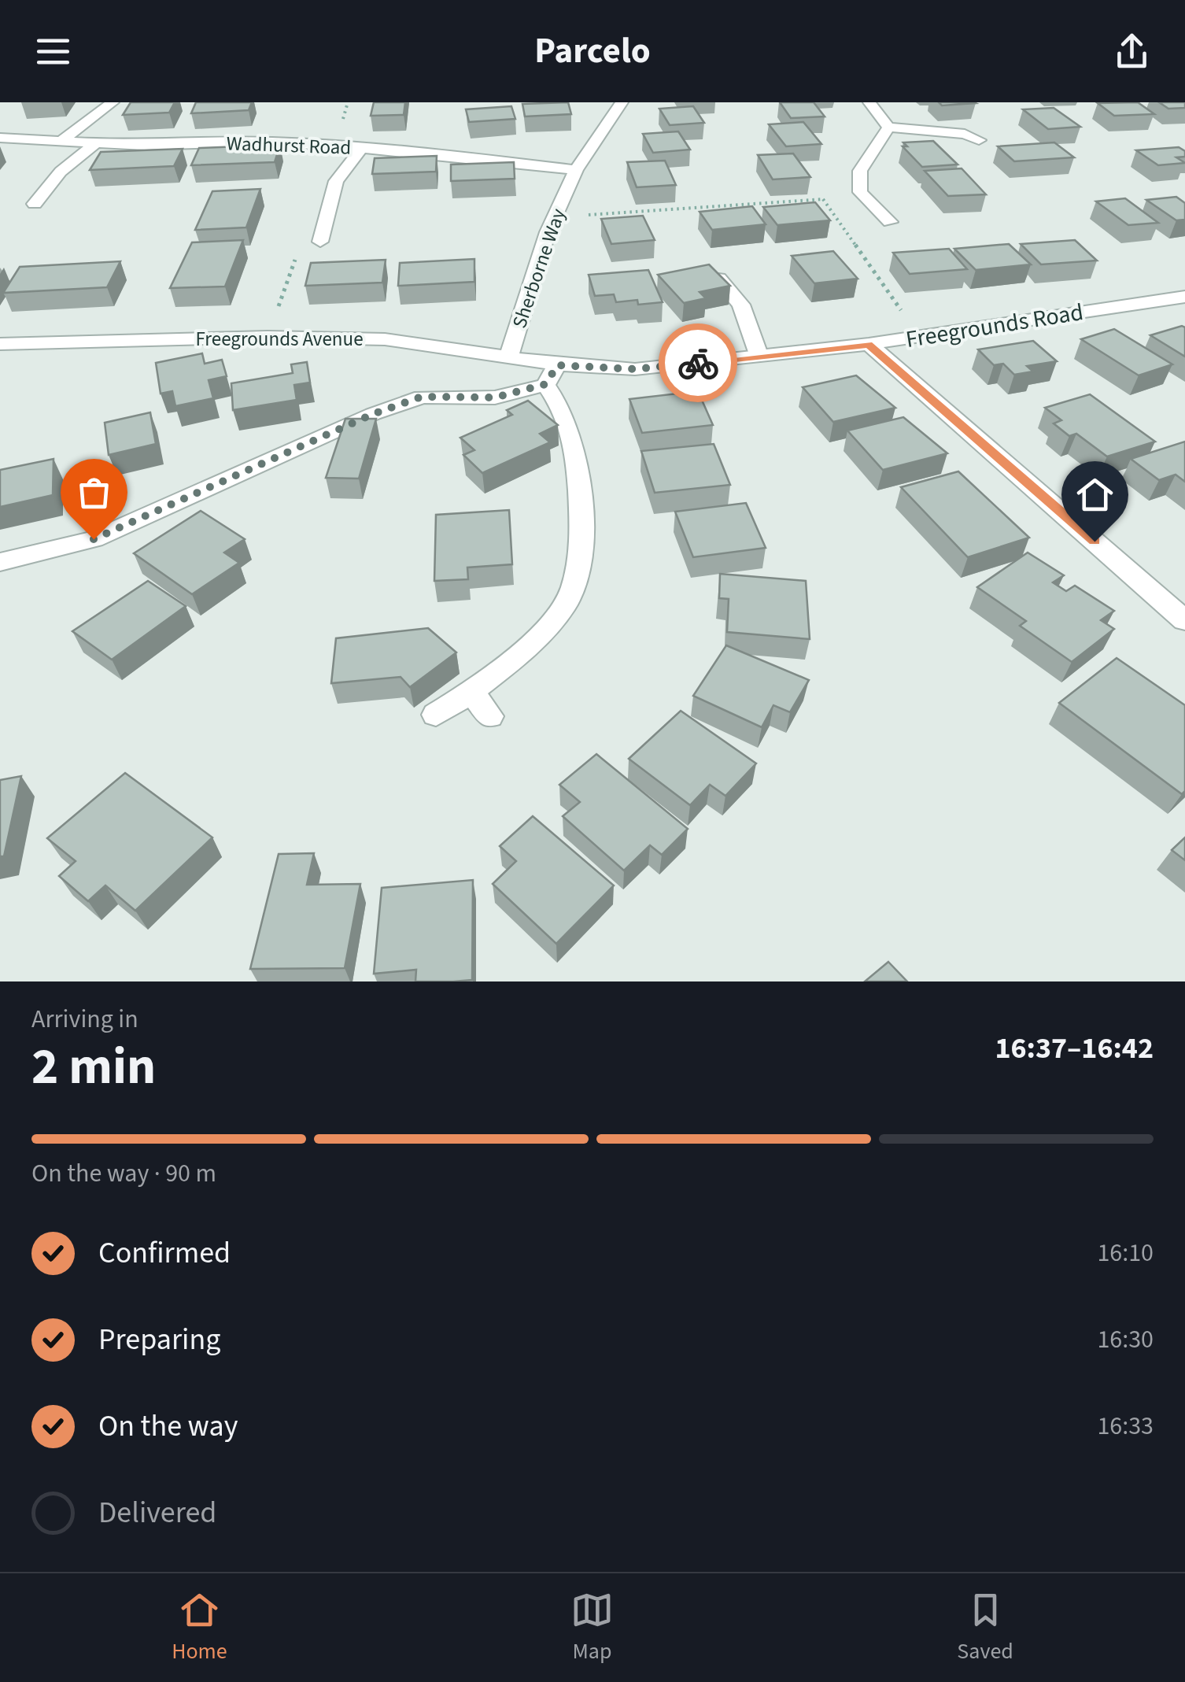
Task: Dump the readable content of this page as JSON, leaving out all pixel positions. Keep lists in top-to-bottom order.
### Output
{
  "streets": {
    "street": [
      "Wadhurst Road",
      "Sherborne Way",
      "Freegrounds Road",
      "Freegrounds Avenue"
    ]
  },
  "crossings": [
    ["Wadhurst Road", "Sherborne Way"],
    ["Sherborne Way", "Freegrounds Avenue"],
    ["Freegrounds Road", "Freegrounds Avenue"]
  ],
  "page": {
    "header": "Parcelo",
    "heading": ["2 min", "Arriving in", "16:37–16:42"],
    "bar": "On the way · 90 m",
    "list": [
      ["Confirmed", "16:10"],
      ["Preparing", "16:30"],
      ["On the way", "16:33"],
      "Delivered"
    ],
    "tabs": ["Home", "Map", "Saved"]
  }
}
